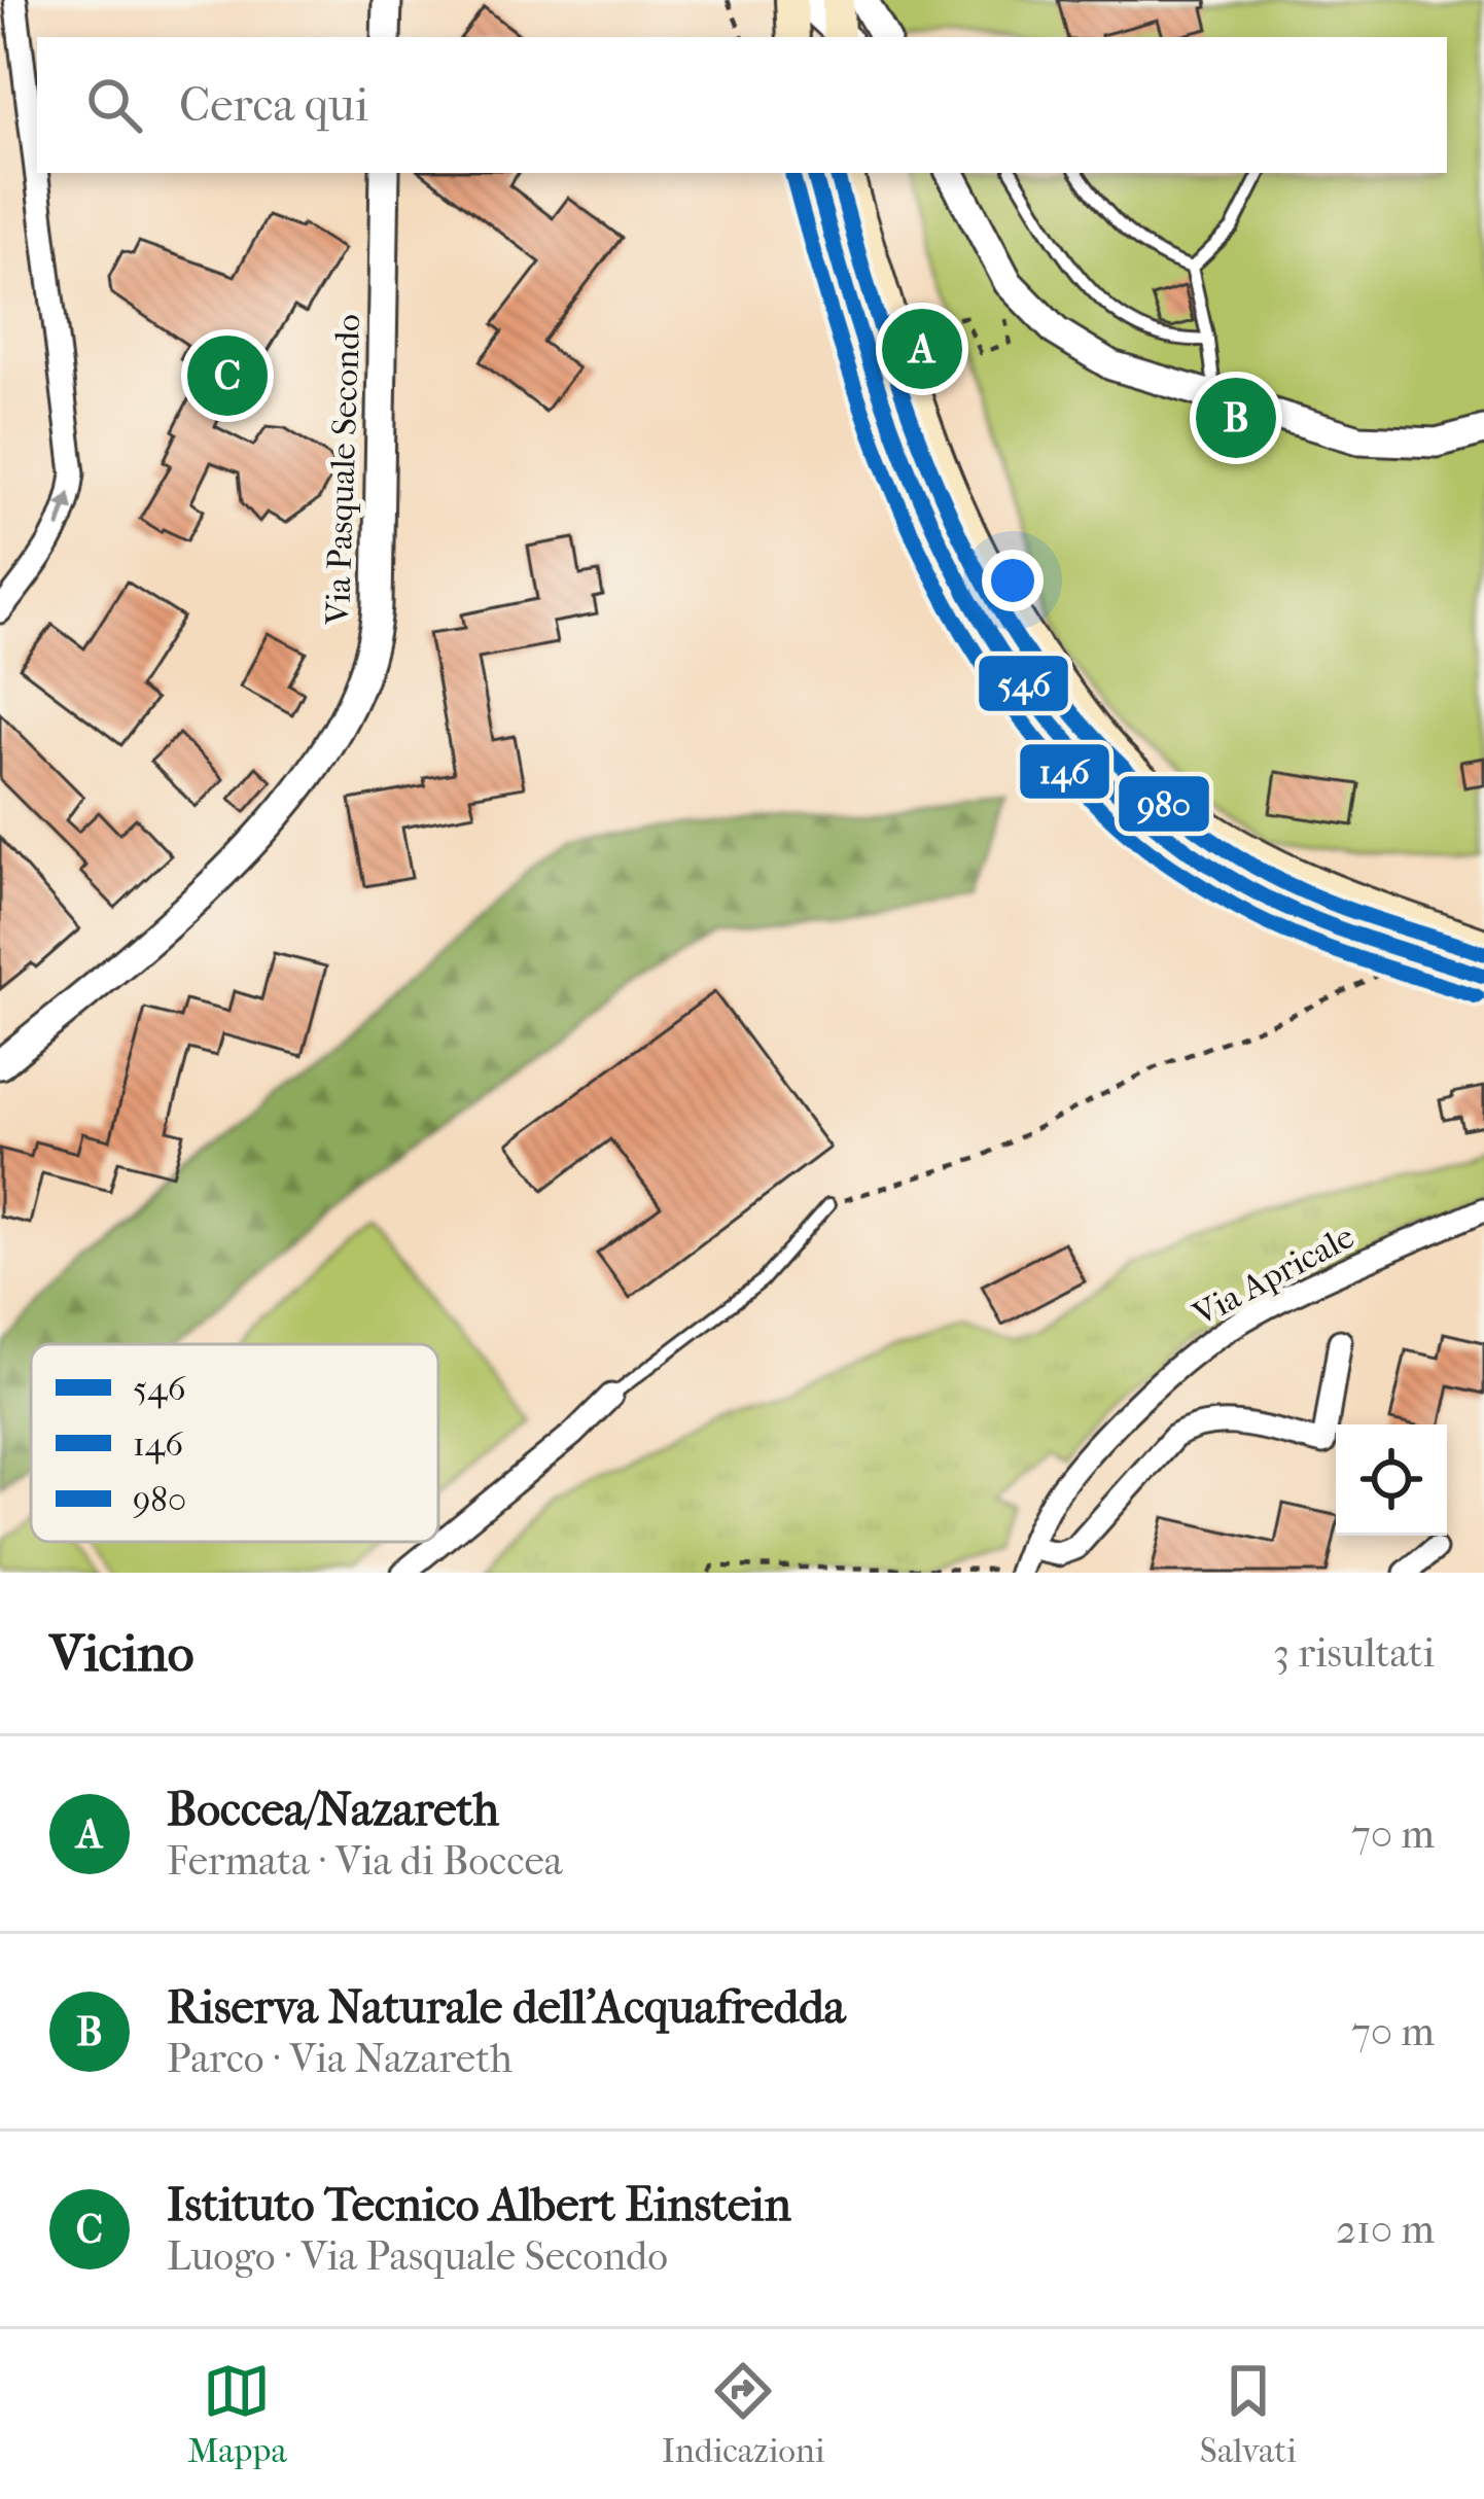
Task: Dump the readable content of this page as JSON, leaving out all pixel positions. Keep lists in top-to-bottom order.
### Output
{
  "streets": {
    "street": ["Via Pasquale Secondo", "Via Apricale"]
  },
  "lines": ["transit line 546", "transit line 980", "transit line 146"],
  "legend": ["546", "146", "980"],
  "page": {
    "search": "Cerca qui",
    "pins": ["A", "C", "B"],
    "heading": ["Vicino", "3 risultati"],
    "list": [
      {
        "mark": "A",
        "name": "Boccea/Nazareth",
        "note": "Fermata · Via di Boccea",
        "value": "70 m"
      },
      {
        "mark": "B",
        "name": "Riserva Naturale dell'Acquafredda",
        "note": "Parco · Via Nazareth",
        "value": "70 m"
      },
      {
        "mark": "C",
        "name": "Istituto Tecnico Albert Einstein",
        "note": "Luogo · Via Pasquale Secondo",
        "value": "210 m"
      }
    ],
    "nav": ["Mappa", "Indicazioni", "Salvati"]
  }
}
